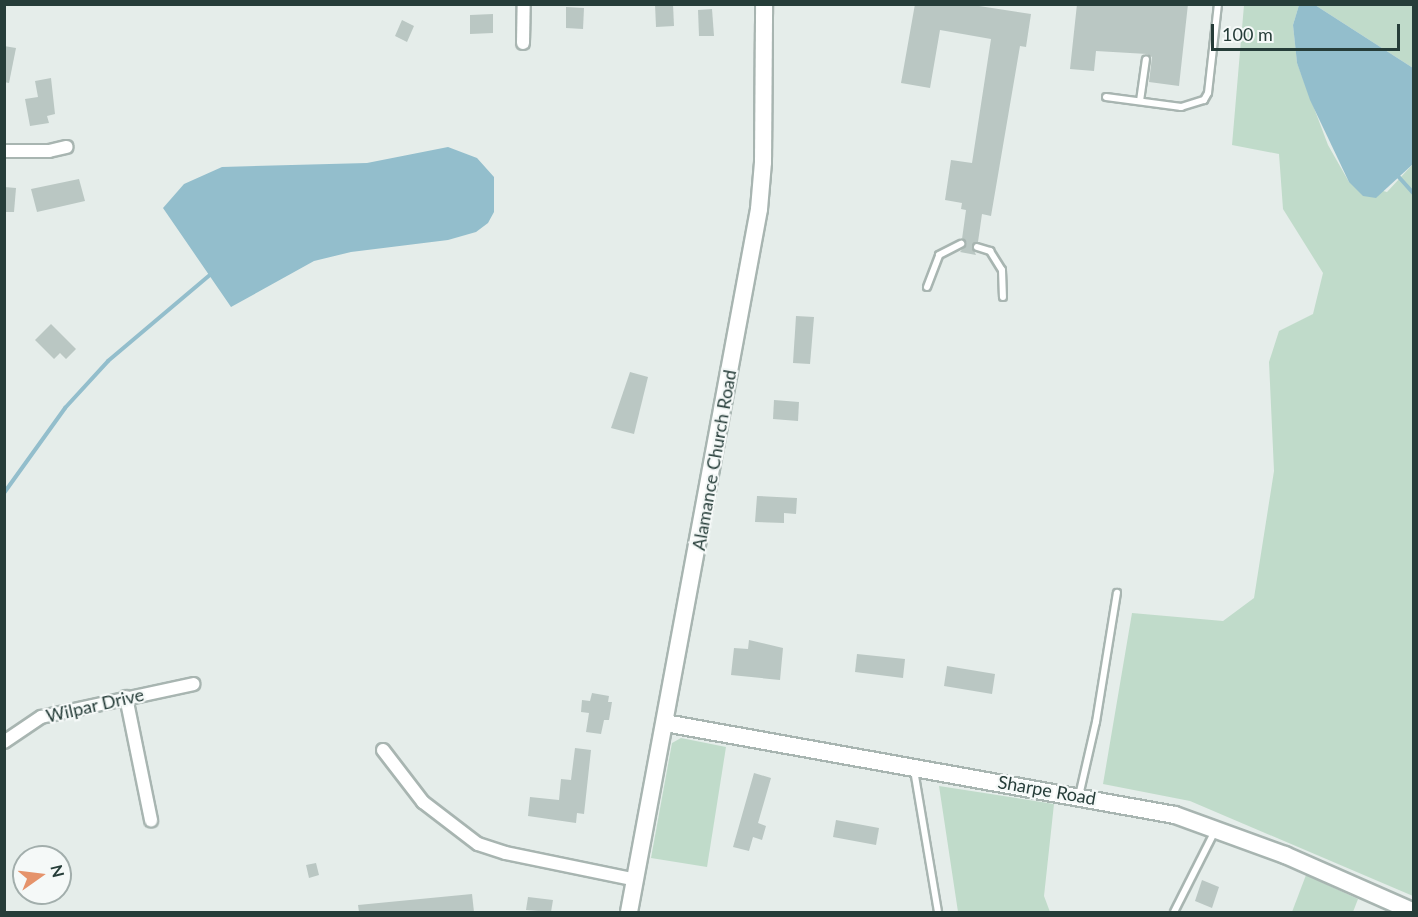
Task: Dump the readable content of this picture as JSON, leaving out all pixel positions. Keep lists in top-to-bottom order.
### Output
{
  "streets": {
    "main road": ["Alamance Church Road", "Sharpe Road"],
    "street": ["Wilpar Drive"]
  },
  "crossings": [
    ["Alamance Church Road", "Sharpe Road"]
  ],
  "scale_bar": "100 m",
  "north": "right"
}
